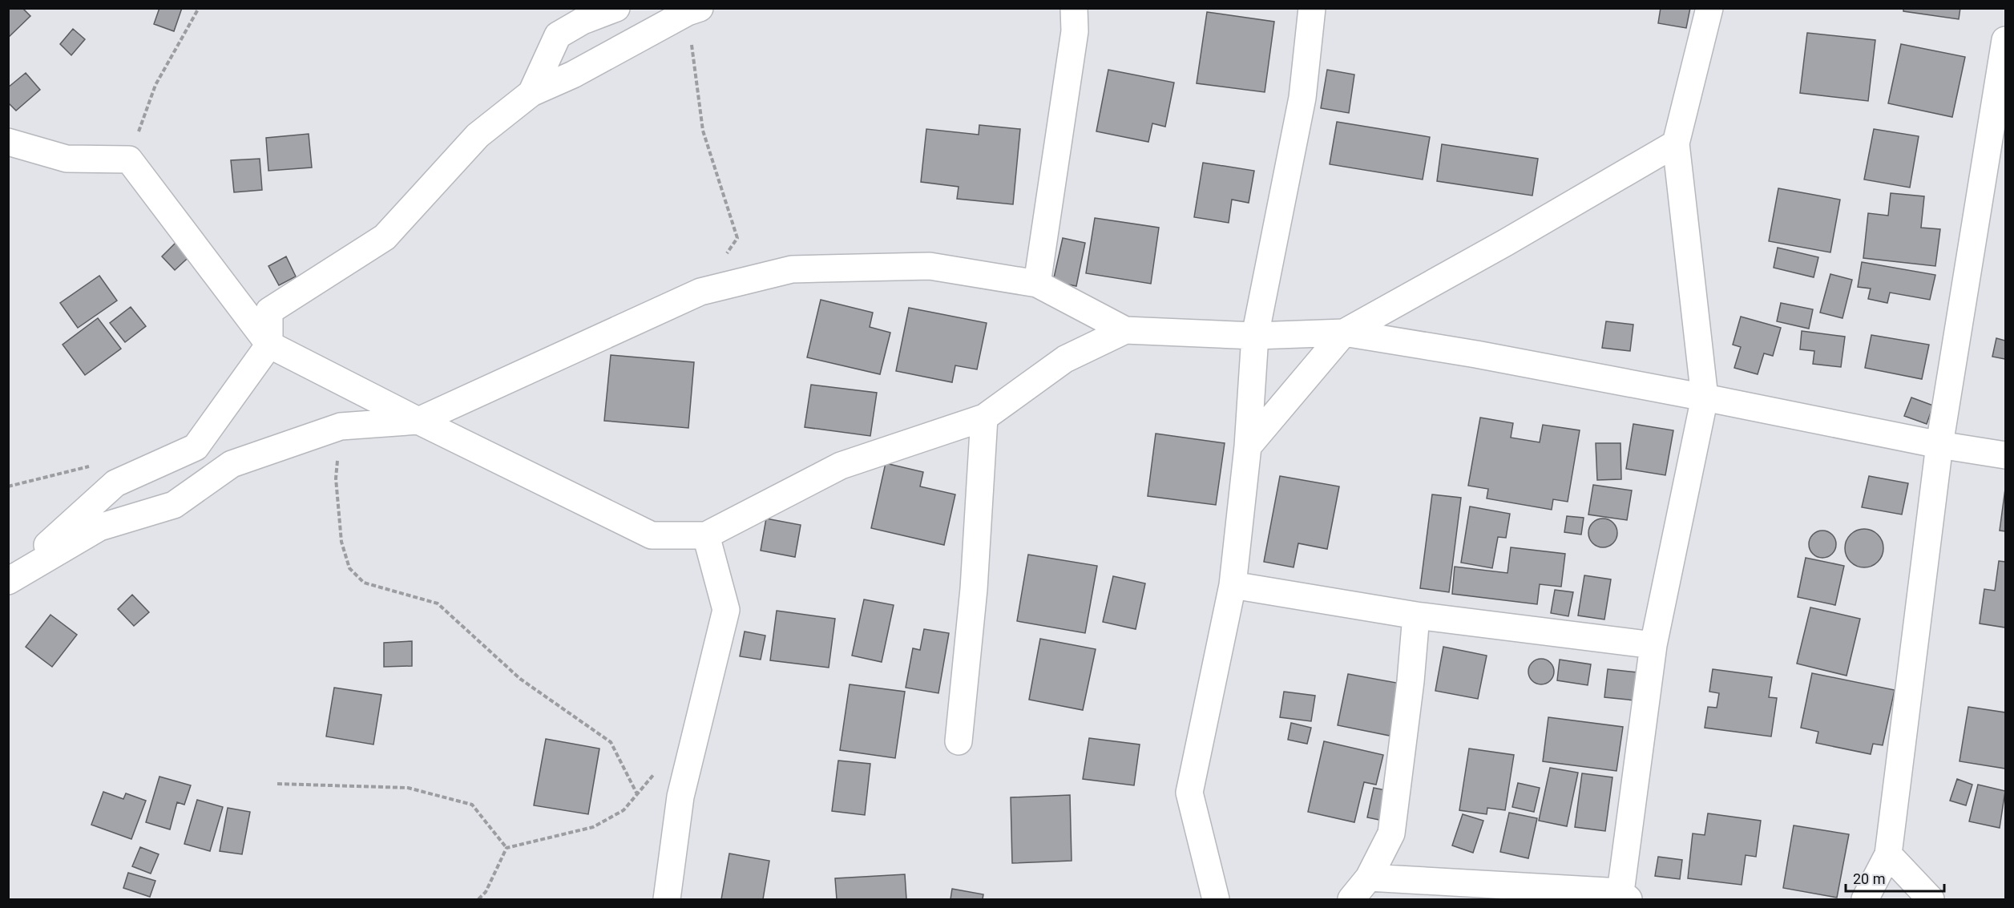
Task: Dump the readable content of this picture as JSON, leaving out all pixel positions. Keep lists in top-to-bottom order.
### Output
{
  "scale_bar": "20 m"
}
